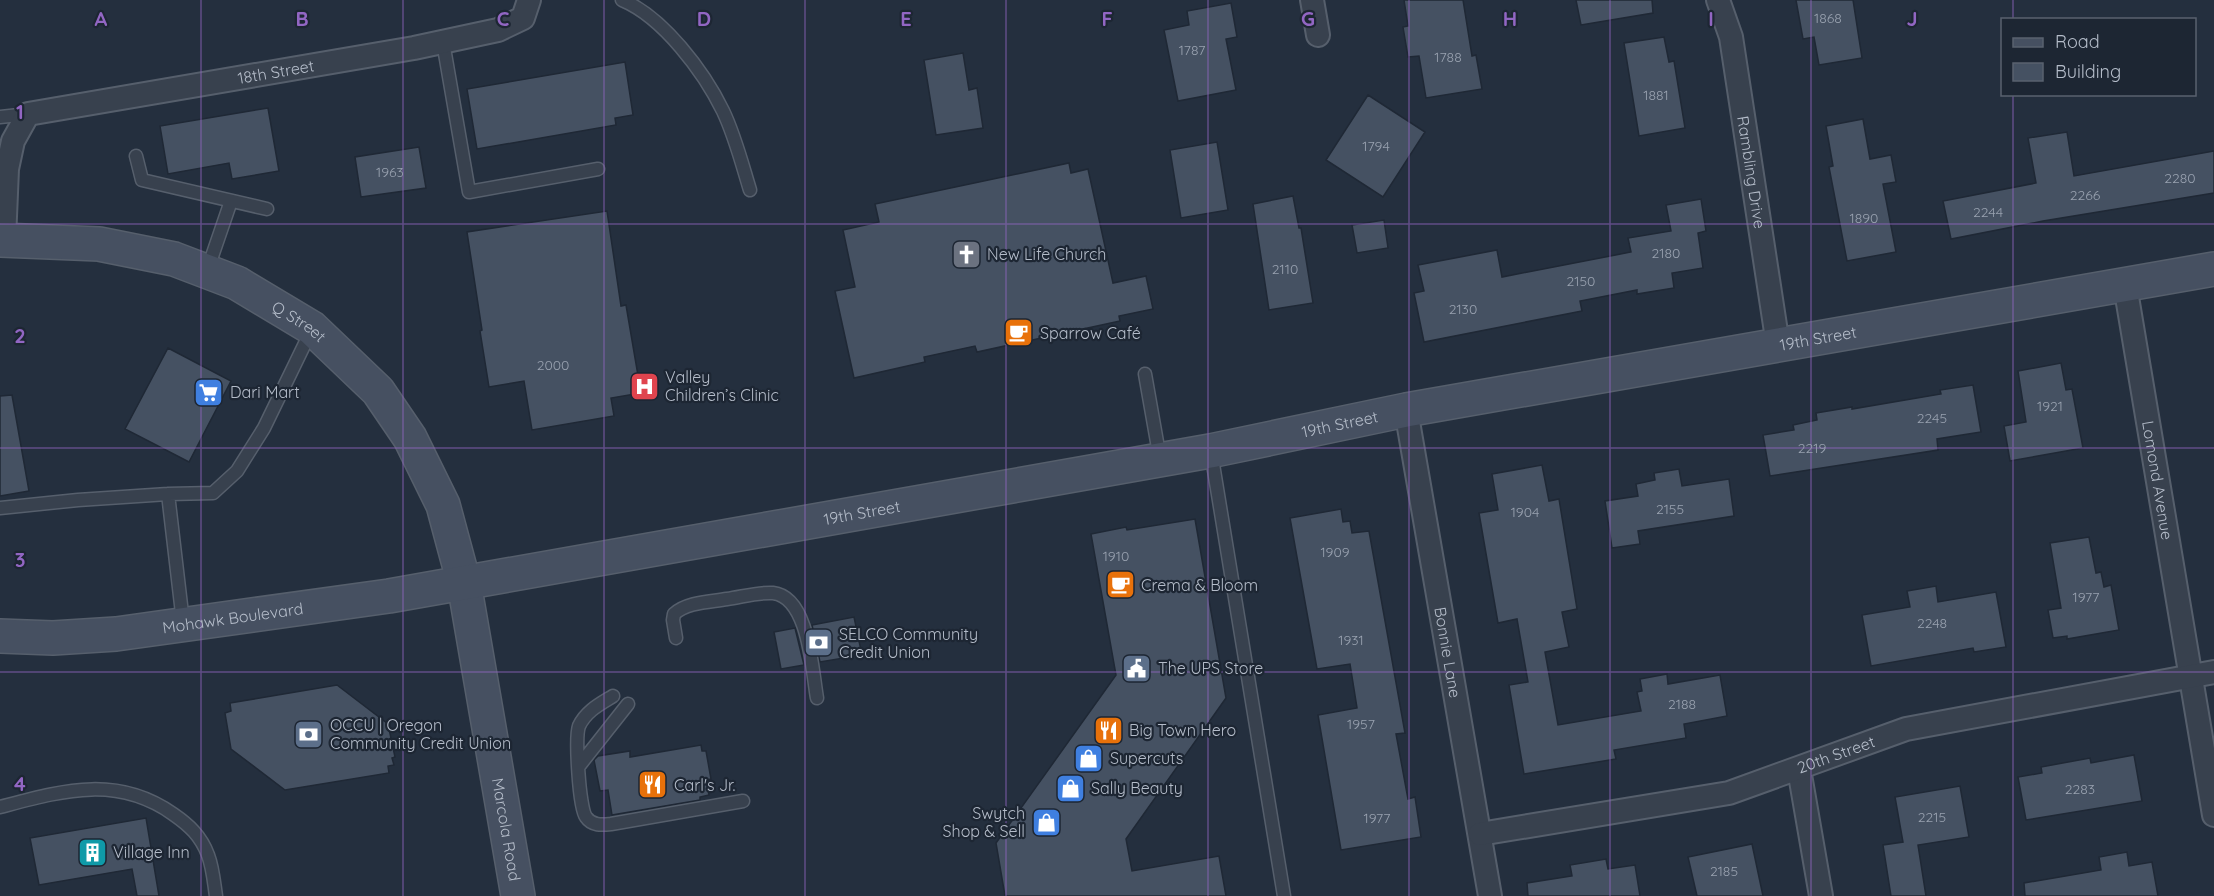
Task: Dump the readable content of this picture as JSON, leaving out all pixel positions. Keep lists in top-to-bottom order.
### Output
{
  "streets": {
    "street": [
      "18th Street",
      "Rambling Drive",
      "Q Street",
      "19th Street",
      "Lomond Avenue",
      "Mohawk Boulevard",
      "Bonnie Lane",
      "20th Street",
      "Marcola Road"
    ]
  },
  "crossings": [
    ["Rambling Drive", "19th Street"],
    ["Q Street", "19th Street"],
    ["Q Street", "Mohawk Boulevard"],
    ["Q Street", "Marcola Road"],
    ["19th Street", "Lomond Avenue"],
    ["19th Street", "Mohawk Boulevard"],
    ["19th Street", "Bonnie Lane"],
    ["19th Street", "Marcola Road"],
    ["Lomond Avenue", "20th Street"],
    ["Mohawk Boulevard", "Marcola Road"],
    ["Bonnie Lane", "20th Street"]
  ],
  "places": {
    "church": ["New Life Church"],
    "cafe": ["Sparrow Café", "Crema & Bloom"],
    "hospital": ["Valley Children’s Clinic"],
    "supermarket": ["Dari Mart"],
    "bank": ["SELCO Community Credit Union", "OCCU | Oregon Community Credit Union"],
    "public building": ["The UPS Store"],
    "restaurant": ["Big Town Hero", "Carl's Jr."],
    "shop": ["Supercuts", "Sally Beauty", "Swytch Shop & Sell"],
    "building": ["Village Inn"]
  },
  "house_numbers": [
    "1868",
    "1787",
    "1788",
    "1881",
    "1794",
    "1963",
    "2280",
    "2266",
    "2244",
    "1890",
    "2180",
    "2110",
    "2150",
    "2130",
    "2000",
    "1921",
    "2245",
    "2219",
    "2155",
    "1904",
    "1909",
    "1910",
    "1977",
    "2248",
    "1931",
    "2188",
    "1957",
    "2283",
    "2215",
    "1977",
    "2185"
  ],
  "legend": ["Road", "Building"],
  "grid": {
    "columns": [
      "A",
      "B",
      "C",
      "D",
      "E",
      "F",
      "G",
      "H",
      "I",
      "J"
    ],
    "rows": [
      "1",
      "2",
      "3",
      "4"
    ]
  }
}
